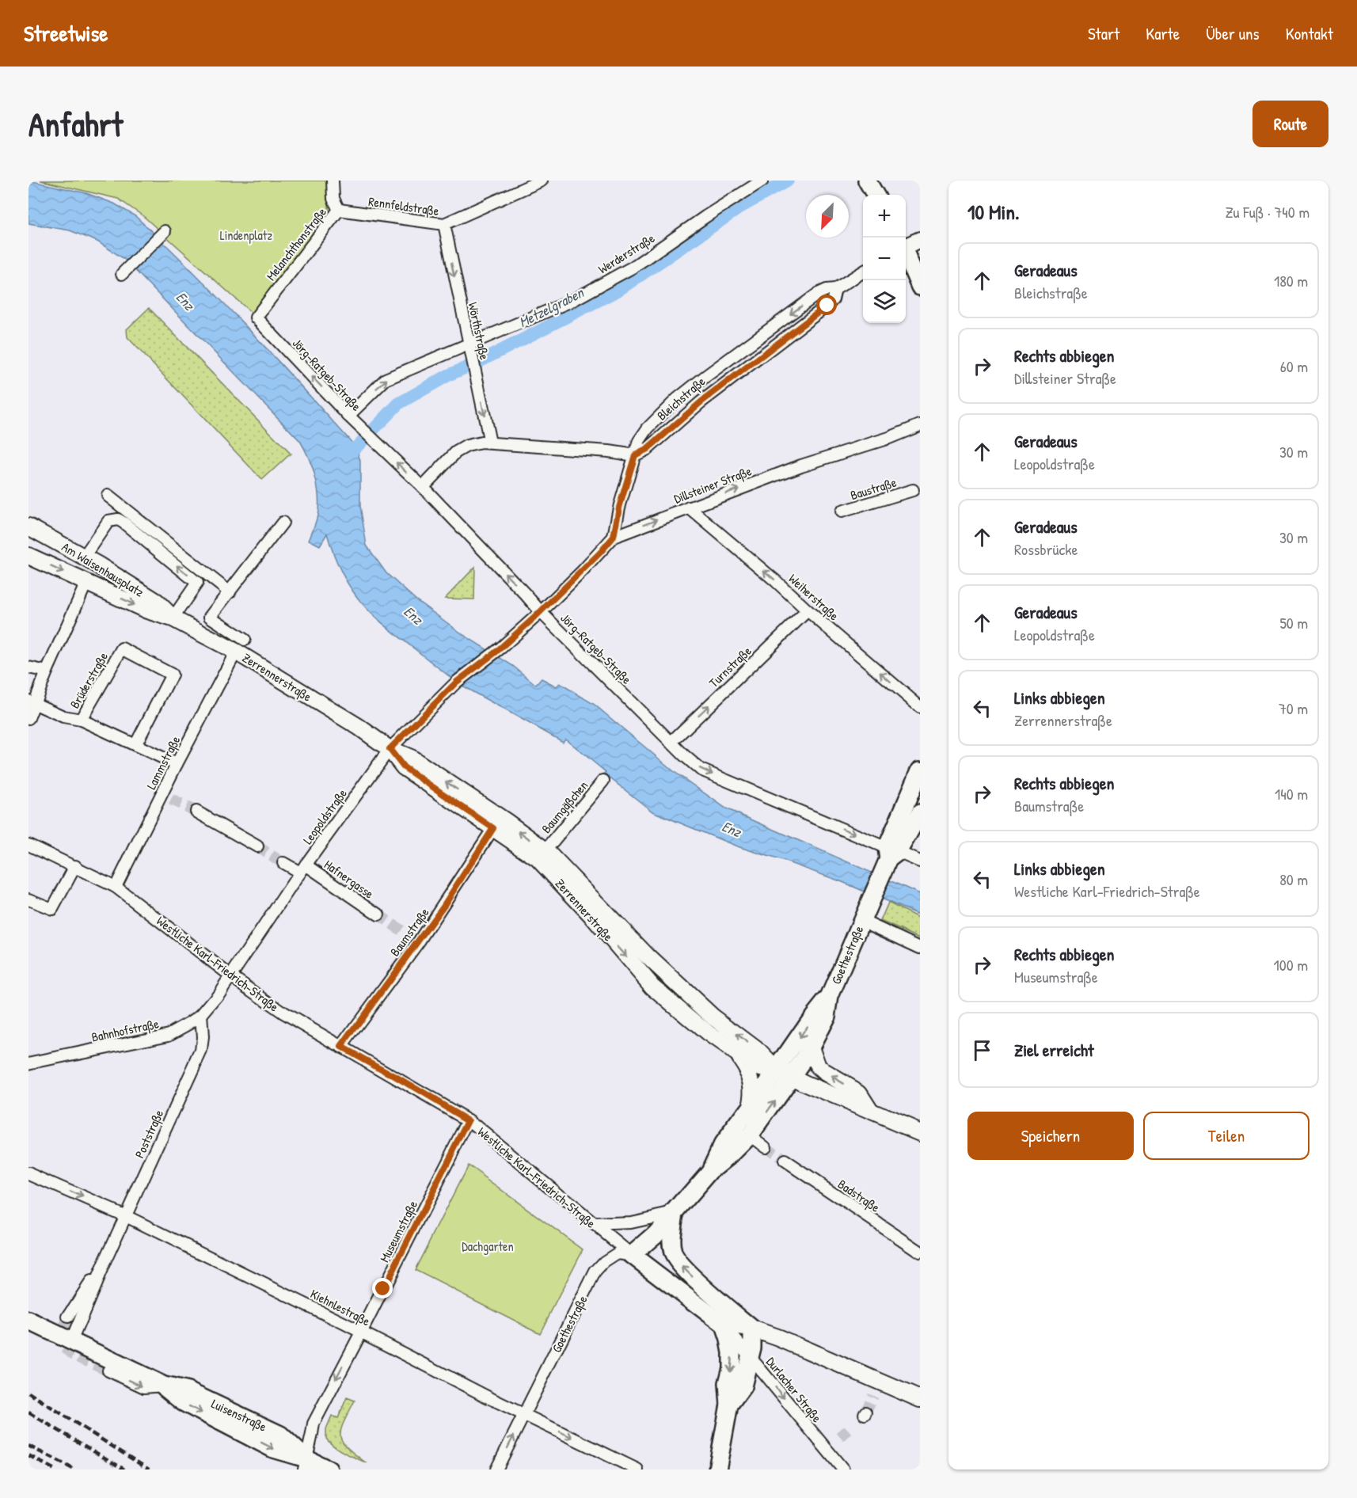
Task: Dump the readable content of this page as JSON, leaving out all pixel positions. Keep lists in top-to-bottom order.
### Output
{
  "streets": {
    "main road": [
      "Am Waisenhausplatz",
      "Zerrennerstraße",
      "Goethestraße",
      "Westliche Karl-Friedrich-Straße",
      "Luisenstraße"
    ],
    "street": [
      "Rennfeldstraße",
      "Melanchthonstraße",
      "Werderstraße",
      "Wörthstraße",
      "Jörg-Ratgeb-Straße",
      "Bleichstraße",
      "Dillsteiner Straße",
      "Baustraße",
      "Weiherstraße",
      "Turnstraße",
      "Brüderstraße",
      "Lammstraße",
      "Baumgäßchen",
      "Leopoldstraße",
      "Hafnergasse",
      "Baumstraße",
      "Bahnhofstraße",
      "Poststraße",
      "Badstraße",
      "Museumstraße",
      "Kiehnlestraße",
      "Durlacher Straße"
    ]
  },
  "crossings": [
    ["Rennfeldstraße", "Melanchthonstraße"],
    ["Rennfeldstraße", "Wörthstraße"],
    ["Melanchthonstraße", "Jörg-Ratgeb-Straße"],
    ["Werderstraße", "Wörthstraße"],
    ["Werderstraße", "Jörg-Ratgeb-Straße"],
    ["Jörg-Ratgeb-Straße", "Dillsteiner Straße"],
    ["Jörg-Ratgeb-Straße", "Turnstraße"],
    ["Jörg-Ratgeb-Straße", "Leopoldstraße"],
    ["Jörg-Ratgeb-Straße", "Goethestraße"],
    ["Bleichstraße", "Dillsteiner Straße"],
    ["Dillsteiner Straße", "Weiherstraße"],
    ["Dillsteiner Straße", "Leopoldstraße"],
    ["Am Waisenhausplatz", "Zerrennerstraße"],
    ["Am Waisenhausplatz", "Lammstraße"],
    ["Weiherstraße", "Turnstraße"],
    ["Zerrennerstraße", "Lammstraße"],
    ["Zerrennerstraße", "Baumgäßchen"],
    ["Zerrennerstraße", "Leopoldstraße"],
    ["Zerrennerstraße", "Baumstraße"],
    ["Zerrennerstraße", "Goethestraße"],
    ["Brüderstraße", "Lammstraße"],
    ["Lammstraße", "Westliche Karl-Friedrich-Straße"],
    ["Leopoldstraße", "Hafnergasse"],
    ["Leopoldstraße", "Westliche Karl-Friedrich-Straße"],
    ["Leopoldstraße", "Bahnhofstraße"],
    ["Baumstraße", "Westliche Karl-Friedrich-Straße"],
    ["Goethestraße", "Westliche Karl-Friedrich-Straße"],
    ["Goethestraße", "Kiehnlestraße"],
    ["Westliche Karl-Friedrich-Straße", "Bahnhofstraße"],
    ["Westliche Karl-Friedrich-Straße", "Museumstraße"],
    ["Westliche Karl-Friedrich-Straße", "Durlacher Straße"],
    ["Bahnhofstraße", "Poststraße"],
    ["Poststraße", "Kiehnlestraße"],
    ["Poststraße", "Luisenstraße"],
    ["Museumstraße", "Kiehnlestraße"],
    ["Museumstraße", "Luisenstraße"]
  ],
  "one_way": [
    "Wörthstraße",
    "Dillsteiner Straße",
    "Weiherstraße",
    "Turnstraße",
    "Museumstraße",
    "Durlacher Straße"
  ],
  "water": ["Enz", "Metzelgraben"],
  "parks": ["Lindenplatz", "Dachgarten"],
  "north": "bottom left",
  "page": {
    "header": "Streetwise",
    "nav": [
      "Start",
      "Karte",
      "Über uns",
      "Kontakt"
    ],
    "buttons": [
      "Route",
      ["Speichern", "Teilen"]
    ],
    "title": "Anfahrt",
    "heading": ["10 Min.", "Zu Fuß · 740 m"],
    "map_buttons": ["+", "−"],
    "list": [
      ["Geradeaus", "Bleichstraße", "180 m"],
      ["Rechts abbiegen", "Dillsteiner Straße", "60 m"],
      ["Geradeaus", "Leopoldstraße", "30 m"],
      ["Geradeaus", "Rossbrücke", "30 m"],
      ["Geradeaus", "Leopoldstraße", "50 m"],
      ["Links abbiegen", "Zerrennerstraße", "70 m"],
      ["Rechts abbiegen", "Baumstraße", "140 m"],
      ["Links abbiegen", "Westliche Karl-Friedrich-Straße", "80 m"],
      ["Rechts abbiegen", "Museumstraße", "100 m"],
      "Ziel erreicht"
    ]
  }
}
